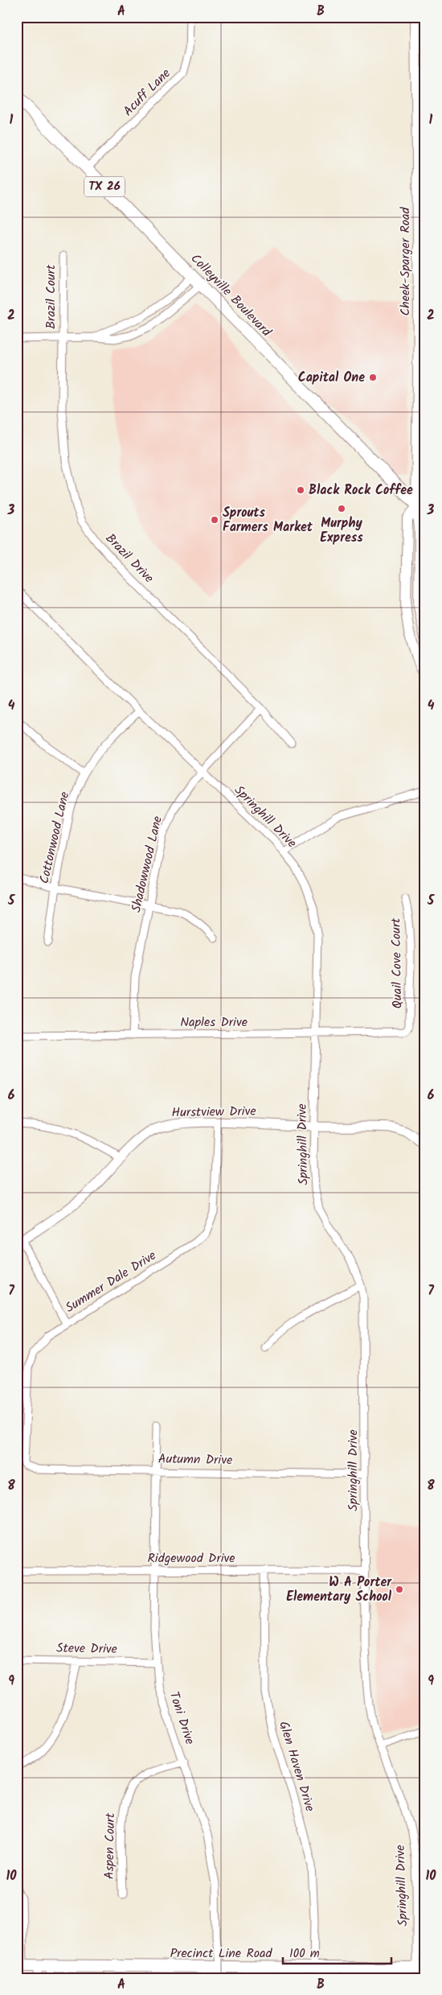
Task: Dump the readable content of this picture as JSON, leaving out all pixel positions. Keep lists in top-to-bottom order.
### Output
{
  "streets": {
    "main road": [
      "TX 26",
      "Cheek-Sparger Road",
      "Colleyville Boulevard",
      "Precinct Line Road"
    ],
    "street": [
      "Acuff Lane",
      "Brazil Court",
      "Brazil Drive",
      "Springhill Drive",
      "Cottonwood Lane",
      "Shadowwood Lane",
      "Quail Cove Court",
      "Naples Drive",
      "Hurstview Drive",
      "Summer Dale Drive",
      "Autumn Drive",
      "Ridgewood Drive",
      "Steve Drive",
      "Toni Drive",
      "Glen Haven Drive",
      "Aspen Court"
    ]
  },
  "crossings": [
    ["Acuff Lane", "Colleyville Boulevard"],
    ["Cheek-Sparger Road", "Colleyville Boulevard"],
    ["Brazil Court", "Brazil Drive"],
    ["Brazil Drive", "Shadowwood Lane"],
    ["Springhill Drive", "Cottonwood Lane"],
    ["Springhill Drive", "Shadowwood Lane"],
    ["Springhill Drive", "Naples Drive"],
    ["Springhill Drive", "Hurstview Drive"],
    ["Springhill Drive", "Autumn Drive"],
    ["Springhill Drive", "Ridgewood Drive"],
    ["Springhill Drive", "Precinct Line Road"],
    ["Shadowwood Lane", "Naples Drive"],
    ["Quail Cove Court", "Naples Drive"],
    ["Hurstview Drive", "Summer Dale Drive"],
    ["Summer Dale Drive", "Autumn Drive"],
    ["Autumn Drive", "Toni Drive"],
    ["Ridgewood Drive", "Toni Drive"],
    ["Ridgewood Drive", "Glen Haven Drive"],
    ["Steve Drive", "Toni Drive"],
    ["Toni Drive", "Aspen Court"],
    ["Toni Drive", "Precinct Line Road"],
    ["Glen Haven Drive", "Precinct Line Road"]
  ],
  "places": [
    "Capital One",
    "Black Rock Coffee",
    "Murphy Express",
    "Sprouts Farmers Market",
    "W A Porter Elementary School"
  ],
  "scale_bar": "100 m",
  "grid": {
    "columns": ["A", "B"],
    "rows": [
      "1",
      "2",
      "3",
      "4",
      "5",
      "6",
      "7",
      "8",
      "9",
      "10"
    ]
  }
}
